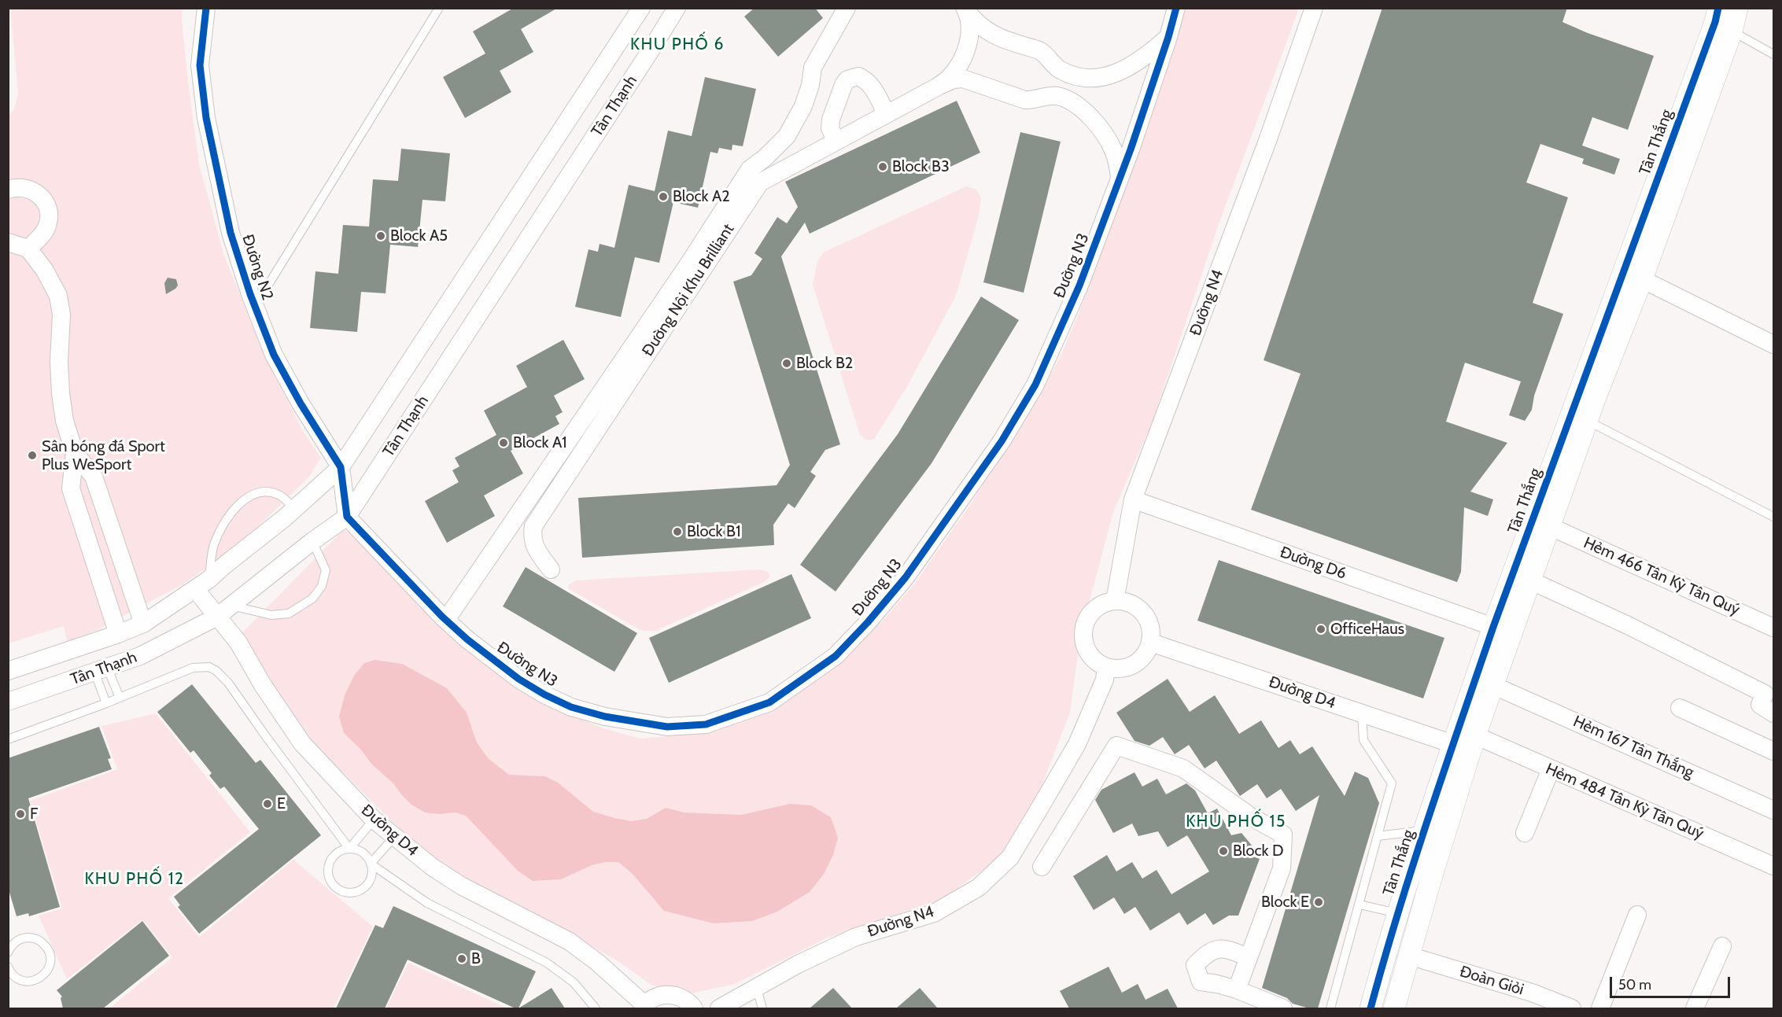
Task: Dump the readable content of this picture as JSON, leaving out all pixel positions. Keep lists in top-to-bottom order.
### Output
{
  "streets": {
    "street": [
      "Tân Thạnh",
      "Tân Thắng",
      "Đường N3",
      "Đường N2",
      "Đường Nội Khu Brilliant",
      "Đường N4",
      "Đường D6",
      "Hẻm 466 Tân Kỳ Tân Quý",
      "Đường D4",
      "Hẻm 167 Tân Thắng",
      "Hẻm 484 Tân Kỳ Tân Quý",
      "Đoàn Giỏi"
    ]
  },
  "crossings": [
    ["Tân Thạnh", "Đường N3"],
    ["Tân Thạnh", "Đường N2"],
    ["Tân Thạnh", "Đường D4"],
    ["Tân Thắng", "Đường D6"],
    ["Tân Thắng", "Hẻm 466 Tân Kỳ Tân Quý"],
    ["Tân Thắng", "Đường D4"],
    ["Tân Thắng", "Hẻm 167 Tân Thắng"],
    ["Tân Thắng", "Hẻm 484 Tân Kỳ Tân Quý"],
    ["Tân Thắng", "Đoàn Giỏi"],
    ["Đường N3", "Đường N2"],
    ["Đường N3", "Đường Nội Khu Brilliant"],
    ["Đường N4", "Đường D6"],
    ["Đường N4", "Đường D4"],
    ["Đường D4", "Hẻm 484 Tân Kỳ Tân Quý"]
  ],
  "districts": ["KHU PHỐ 6", "KHU PHỐ 15", "KHU PHỐ 12"],
  "places": [
    "Block B3",
    "Block A2",
    "Block A5",
    "Block B2",
    "Block A1",
    "Sân bóng đá Sport Plus WeSport",
    "Block B1",
    "OfficeHaus",
    "E",
    "F",
    "Block D",
    "Block E",
    "B"
  ],
  "scale_bar": "50 m"
}
